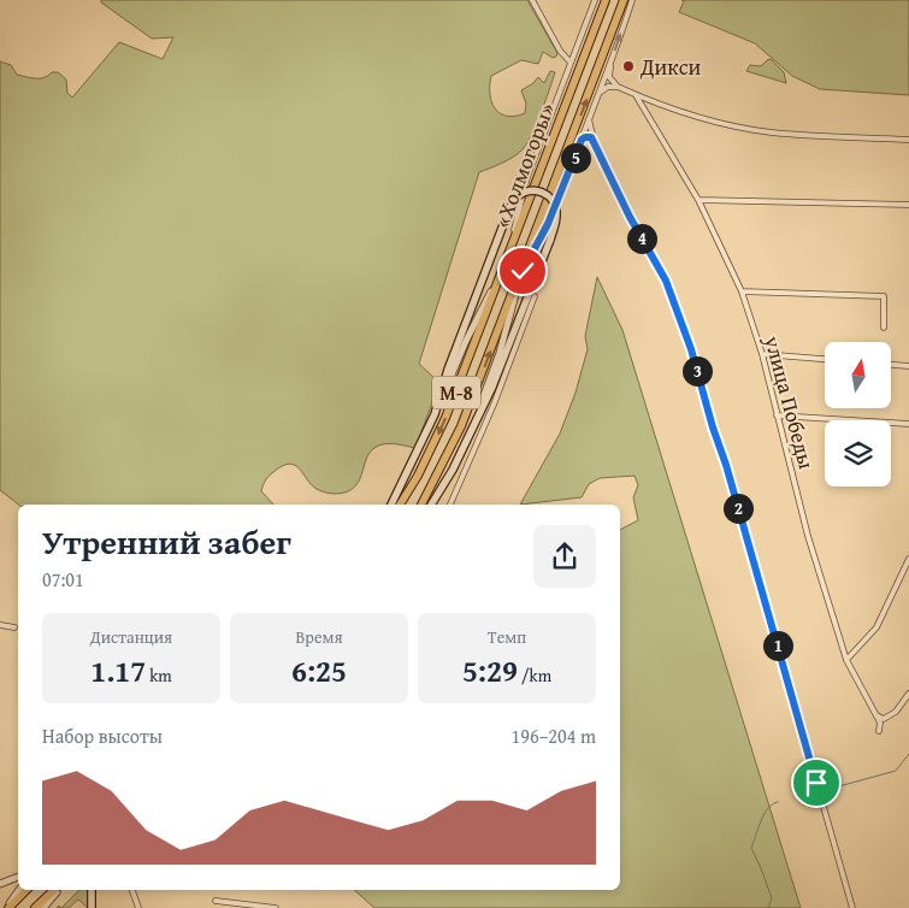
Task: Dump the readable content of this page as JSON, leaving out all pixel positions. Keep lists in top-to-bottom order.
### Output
{
  "streets": {
    "highway": ["«Холмогоры»", "М-8"],
    "street": ["улица Победы"]
  },
  "places": ["Дикси"],
  "north": "top",
  "page": {
    "pins": [
      "5",
      "4",
      "3",
      "2",
      "1"
    ],
    "heading": ["Утренний забег", "07:01"],
    "stats": [
      ["Дистанция", "1.17 km"],
      ["Время", "6:25"],
      ["Темп", "5:29 /km"]
    ],
    "chart": ["Набор высоты", "196–204 m"]
  }
}
